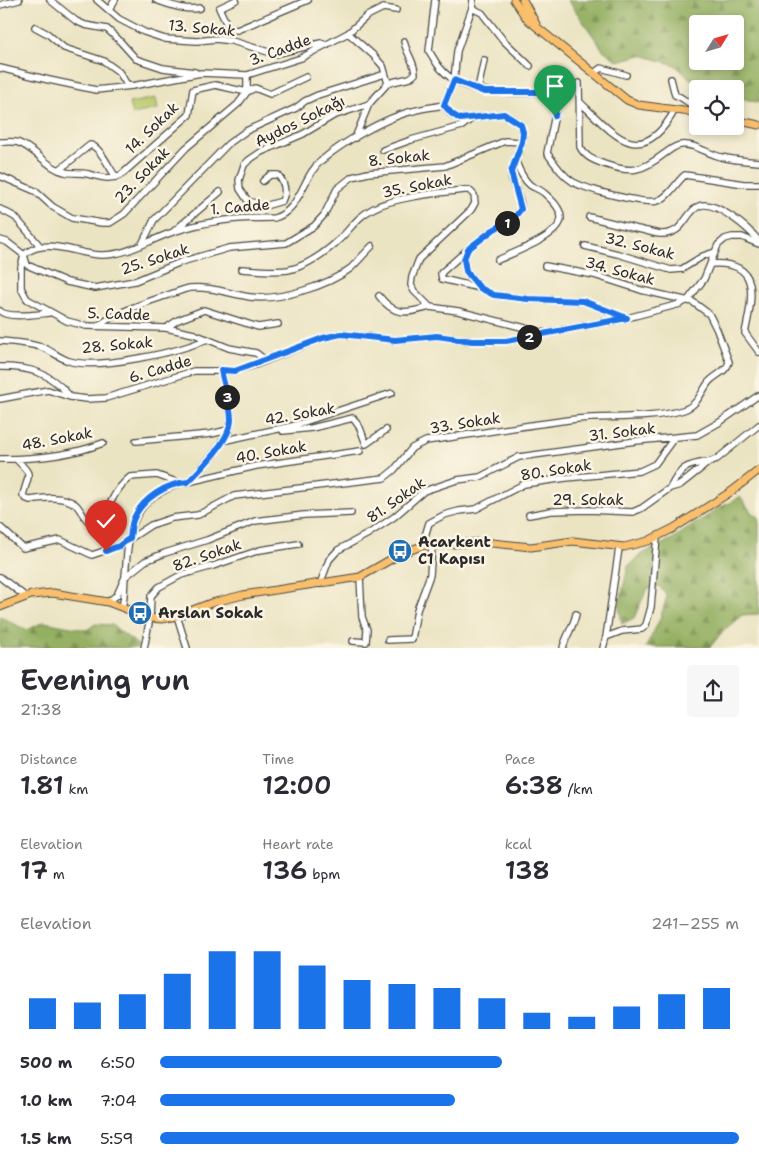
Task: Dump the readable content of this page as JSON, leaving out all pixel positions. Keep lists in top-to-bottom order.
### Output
{
  "streets": {
    "street": [
      "13. Sokak",
      "3. Cadde",
      "Aydos Sokağı",
      "14. Sokak",
      "8. Sokak",
      "23. Sokak",
      "35. Sokak",
      "1. Cadde",
      "32. Sokak",
      "25. Sokak",
      "34. Sokak",
      "5. Cadde",
      "28. Sokak",
      "6. Cadde",
      "42. Sokak",
      "33. Sokak",
      "31. Sokak",
      "48. Sokak",
      "40. Sokak",
      "80. Sokak",
      "81. Sokak",
      "29. Sokak",
      "82. Sokak"
    ]
  },
  "crossings": [
    ["13. Sokak", "3. Cadde"],
    ["14. Sokak", "23. Sokak"],
    ["8. Sokak", "25. Sokak"],
    ["25. Sokak", "5. Cadde"],
    ["34. Sokak", "6. Cadde"],
    ["34. Sokak", "33. Sokak"],
    ["5. Cadde", "28. Sokak"],
    ["5. Cadde", "6. Cadde"],
    ["6. Cadde", "33. Sokak"],
    ["31. Sokak", "80. Sokak"],
    ["31. Sokak", "81. Sokak"]
  ],
  "places": {
    "bus stop": ["Acarkent C1 Kapısı", "Arslan Sokak"]
  },
  "north": "top right",
  "page": {
    "pins": ["1", "2", "3"],
    "heading": ["Evening run", "21:38"],
    "stats": [
      ["Distance", "1.81 km"],
      ["Time", "12:00"],
      ["Pace", "6:38 /km"],
      ["Elevation", "17 m"],
      ["Heart rate", "136 bpm"],
      ["kcal", "138"]
    ],
    "chart": ["Elevation", "241–255 m"],
    "list": [
      {
        "name": "500 m",
        "note": "6:50"
      },
      {
        "name": "1.0 km",
        "note": "7:04"
      },
      {
        "name": "1.5 km",
        "note": "5:59"
      }
    ]
  }
}
